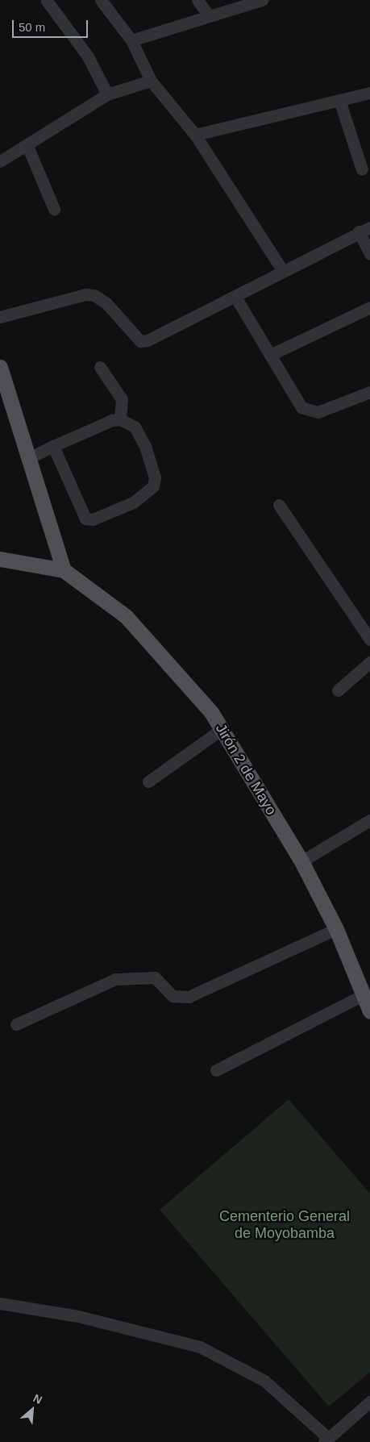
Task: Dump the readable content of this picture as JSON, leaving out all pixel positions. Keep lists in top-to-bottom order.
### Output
{
  "streets": {
    "main road": ["Jirón 2 de Mayo"]
  },
  "parks": ["Cementerio General de Moyobamba"],
  "scale_bar": "50 m",
  "north": "top right"
}
